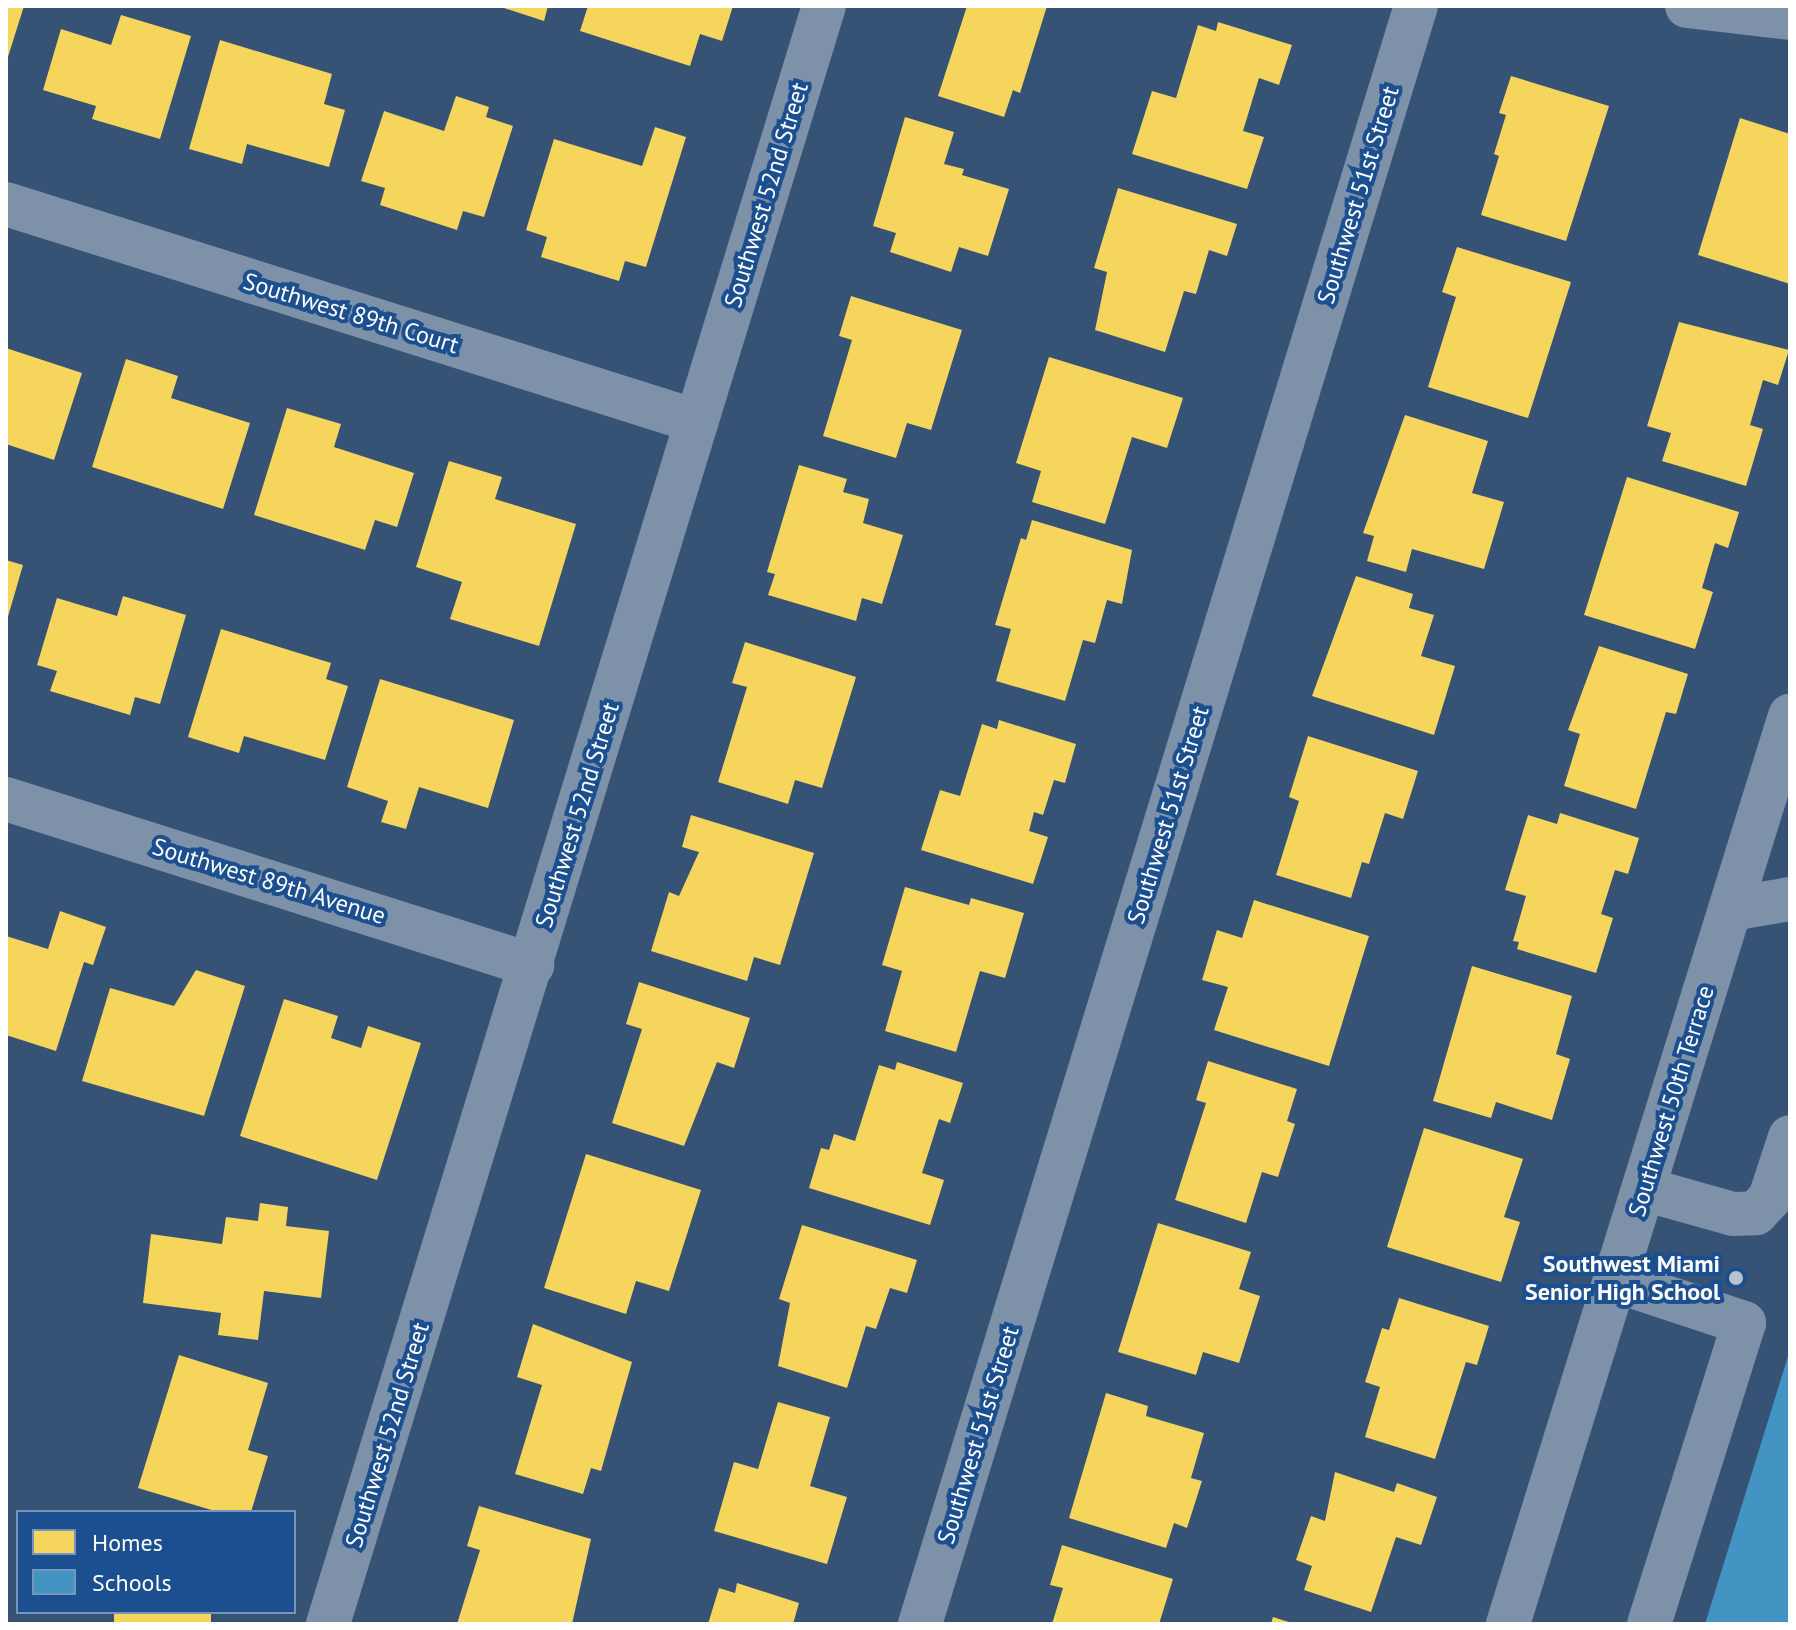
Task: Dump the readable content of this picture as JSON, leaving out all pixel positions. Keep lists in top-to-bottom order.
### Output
{
  "streets": {
    "street": [
      "Southwest 52nd Street",
      "Southwest 51st Street",
      "Southwest 89th Court",
      "Southwest 89th Avenue",
      "Southwest 50th Terrace"
    ]
  },
  "crossings": [
    ["Southwest 52nd Street", "Southwest 89th Court"],
    ["Southwest 52nd Street", "Southwest 89th Avenue"]
  ],
  "places": ["Southwest Miami Senior High School"],
  "legend": ["Homes", "Schools"]
}
